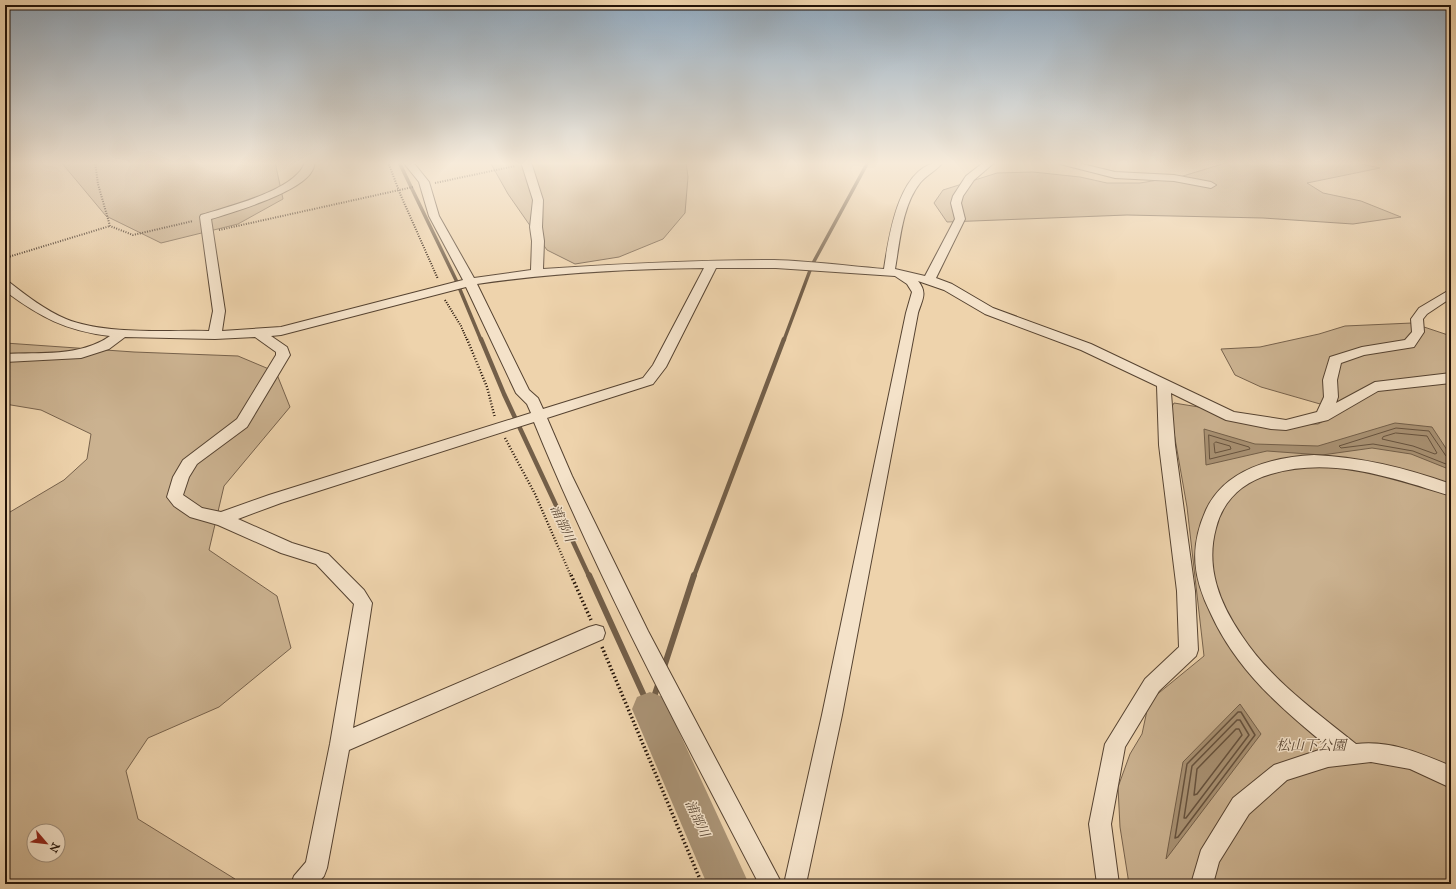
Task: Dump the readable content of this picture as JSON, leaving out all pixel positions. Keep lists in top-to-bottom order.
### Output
{
  "water": ["浦部川"],
  "parks": ["松山下公園"],
  "north": "bottom right"
}
